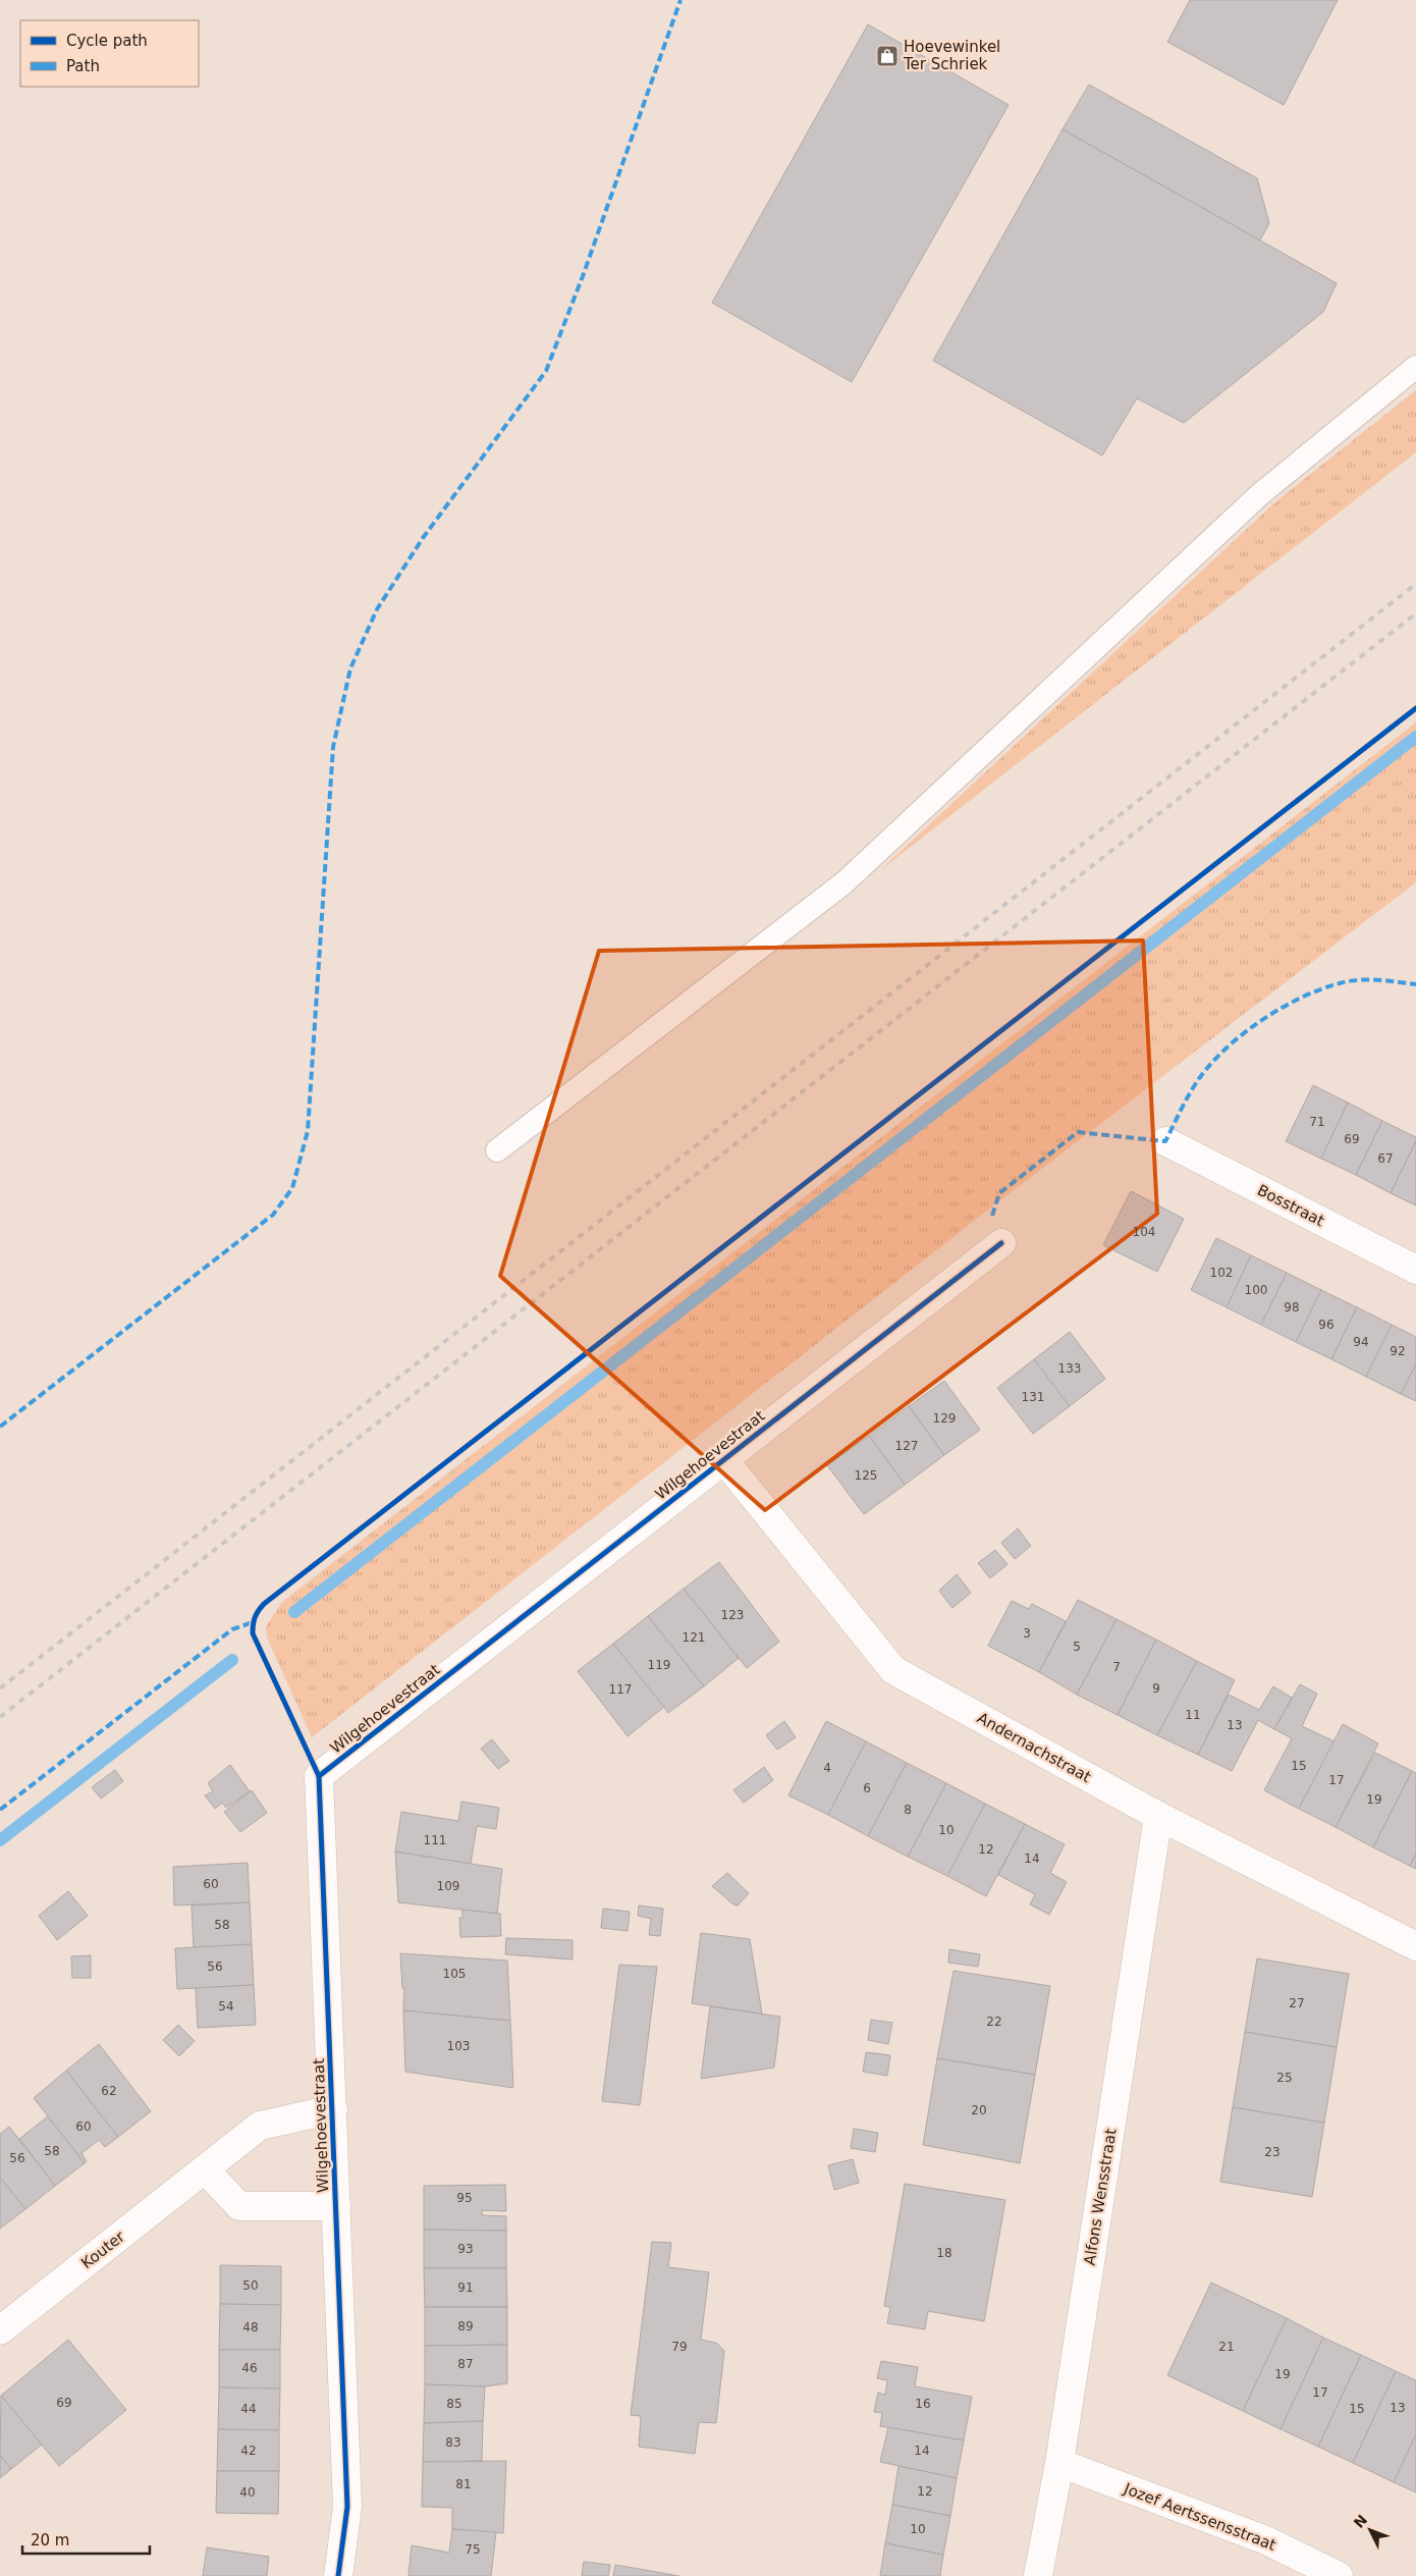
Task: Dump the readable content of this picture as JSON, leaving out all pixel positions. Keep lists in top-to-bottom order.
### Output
{
  "streets": {
    "street": [
      "Bosstraat",
      "Wilgehoevestraat",
      "Andernachstraat",
      "Alfons Wensstraat",
      "Kouter",
      "Jozef Aertssensstraat"
    ]
  },
  "crossings": [
    ["Wilgehoevestraat", "Andernachstraat"],
    ["Wilgehoevestraat", "Kouter"],
    ["Andernachstraat", "Alfons Wensstraat"],
    ["Alfons Wensstraat", "Jozef Aertssensstraat"]
  ],
  "places": {
    "shop": ["Hoevewinkel Ter Schriek"]
  },
  "house_numbers": [
    "71",
    "69",
    "67",
    "104",
    "102",
    "100",
    "98",
    "96",
    "94",
    "92",
    "133",
    "131",
    "129",
    "127",
    "125",
    "123",
    "3",
    "121",
    "5",
    "119",
    "7",
    "9",
    "117",
    "11",
    "13",
    "15",
    "4",
    "17",
    "6",
    "19",
    "8",
    "10",
    "111",
    "12",
    "14",
    "60",
    "109",
    "58",
    "56",
    "105",
    "27",
    "54",
    "22",
    "103",
    "25",
    "62",
    "20",
    "60",
    "58",
    "23",
    "56",
    "95",
    "93",
    "18",
    "50",
    "91",
    "89",
    "48",
    "79",
    "21",
    "87",
    "46",
    "19",
    "17",
    "69",
    "85",
    "16",
    "13",
    "44",
    "15",
    "83",
    "42",
    "14",
    "81",
    "12",
    "40",
    "10",
    "75"
  ],
  "legend": ["Cycle path", "Path"],
  "scale_bar": "20 m",
  "north": "top left"
}
